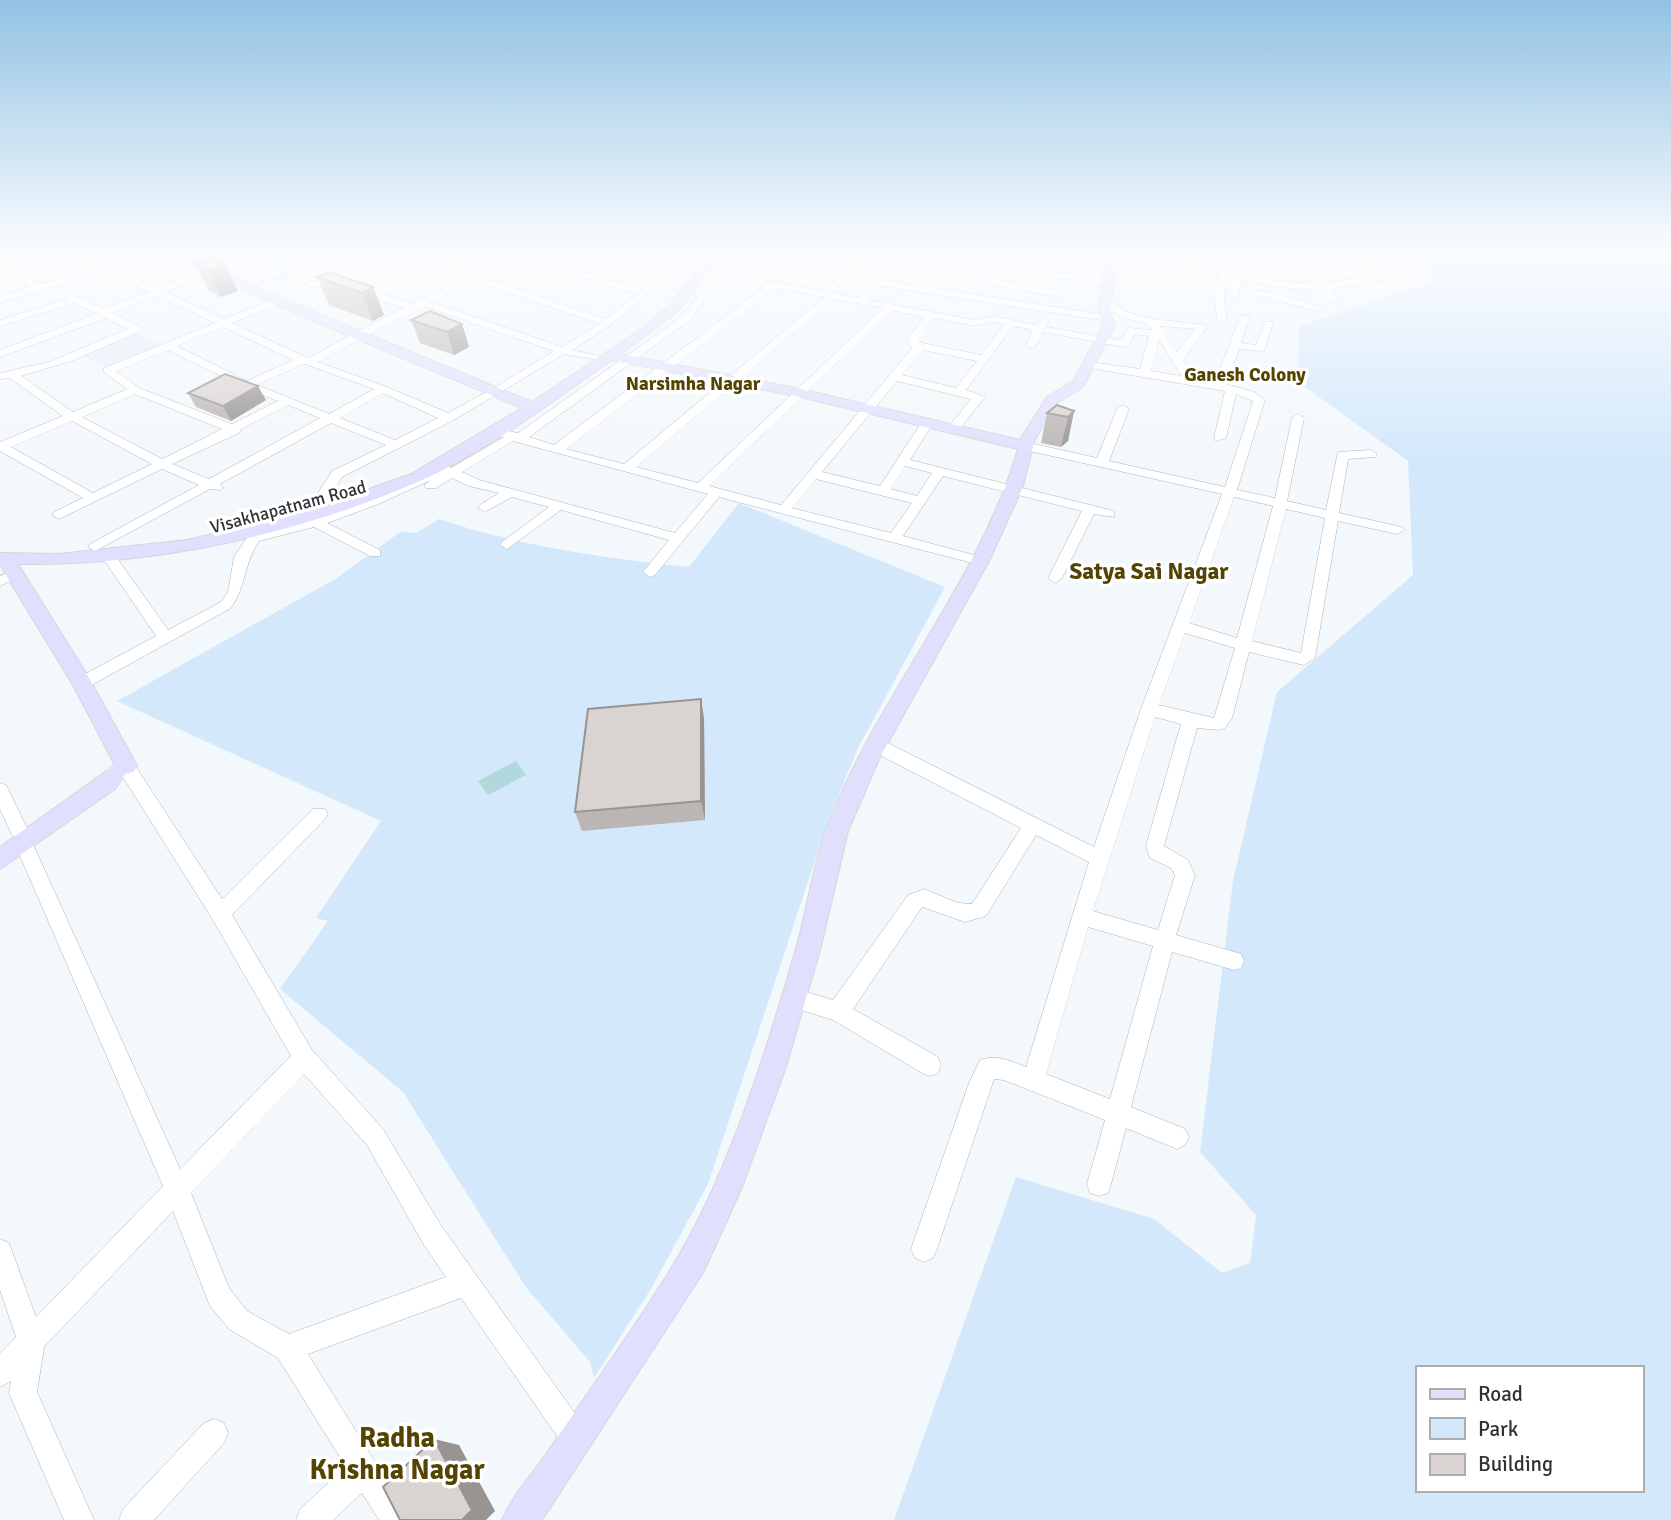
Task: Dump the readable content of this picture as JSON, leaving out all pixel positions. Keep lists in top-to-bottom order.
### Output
{
  "streets": {
    "main road": ["Visakhapatnam Road"]
  },
  "districts": [
    "Ganesh Colony",
    "Narsimha Nagar",
    "Satya Sai Nagar",
    "Radha Krishna Nagar"
  ],
  "legend": ["Road", "Park", "Building"]
}
